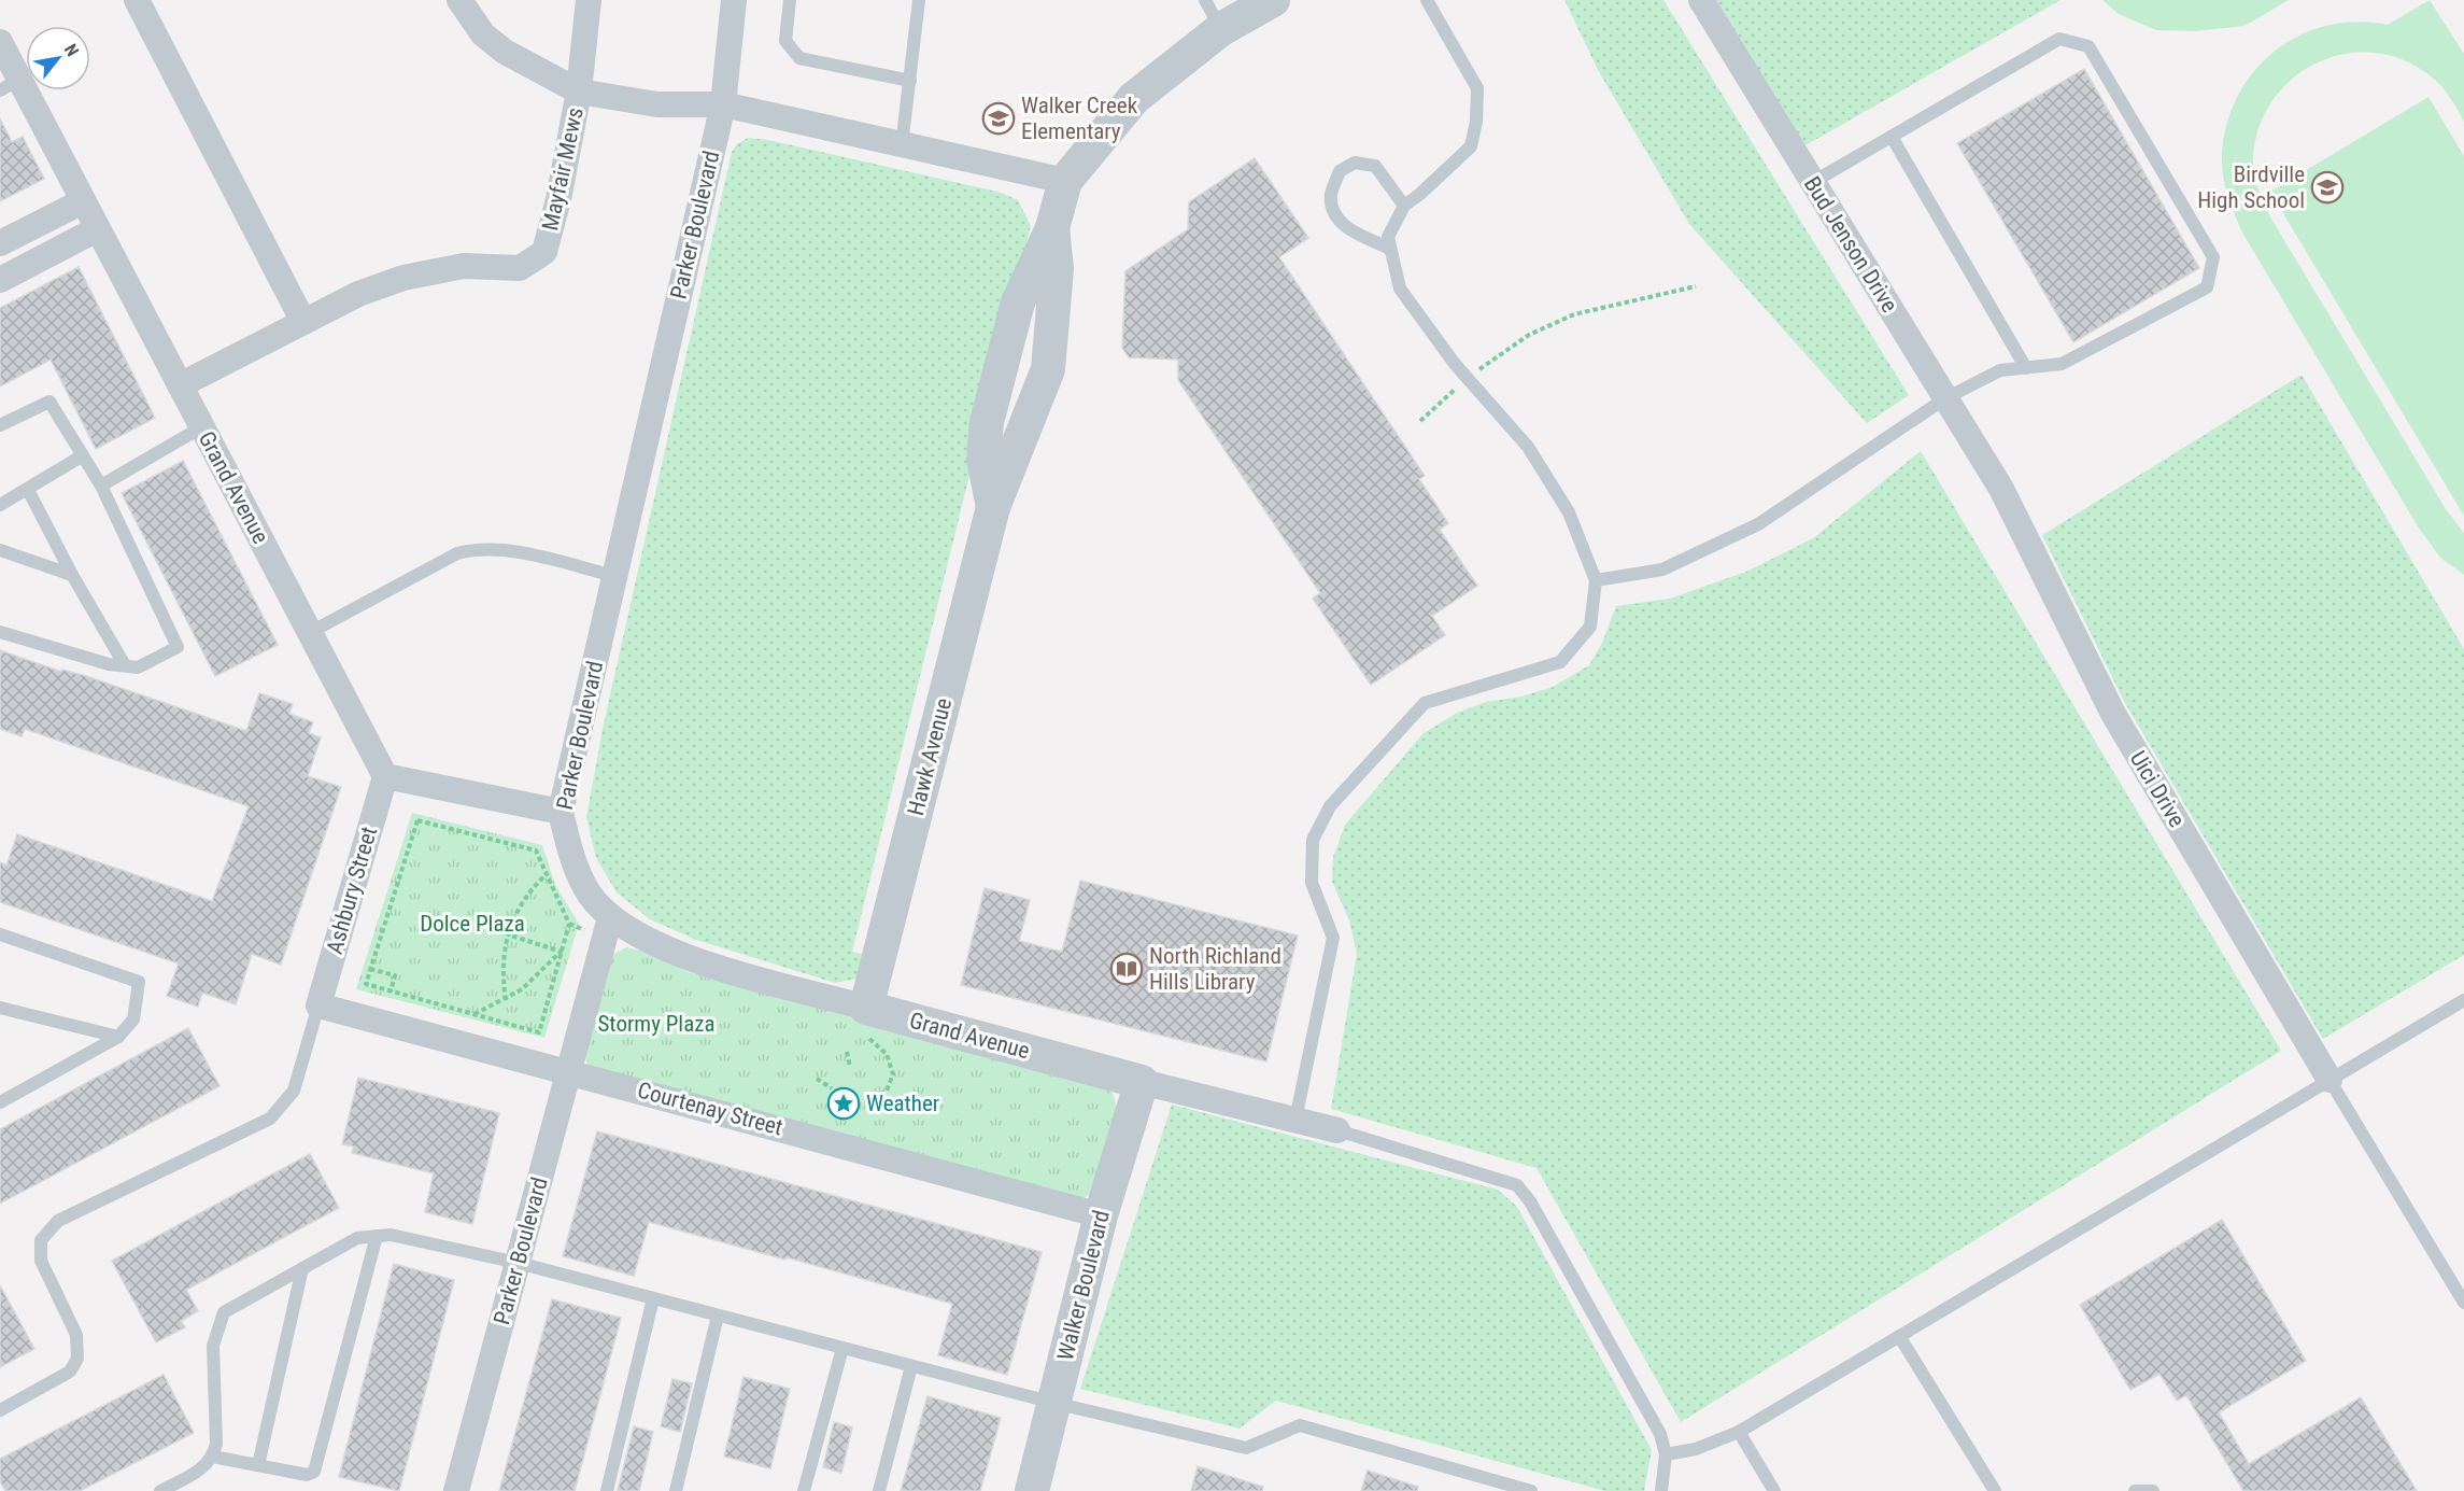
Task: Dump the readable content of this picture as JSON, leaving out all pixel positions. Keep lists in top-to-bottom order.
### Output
{
  "streets": {
    "street": [
      "Mayfair Mews",
      "Parker Boulevard",
      "Bud Jenson Drive",
      "Grand Avenue",
      "Hawk Avenue",
      "Uici Drive",
      "Ashbury Street",
      "Courtenay Street",
      "Walker Boulevard"
    ]
  },
  "crossings": [
    ["Mayfair Mews", "Grand Avenue"],
    ["Parker Boulevard", "Grand Avenue"],
    ["Parker Boulevard", "Courtenay Street"],
    ["Bud Jenson Drive", "Uici Drive"],
    ["Grand Avenue", "Hawk Avenue"],
    ["Grand Avenue", "Ashbury Street"],
    ["Grand Avenue", "Walker Boulevard"],
    ["Ashbury Street", "Courtenay Street"],
    ["Courtenay Street", "Walker Boulevard"]
  ],
  "parks": ["Dolce Plaza", "Stormy Plaza"],
  "places": {
    "school or university": ["Walker Creek Elementary", "Birdville High School"],
    "library": ["North Richland Hills Library"],
    "place": ["Weather"]
  },
  "north": "top right"
}
